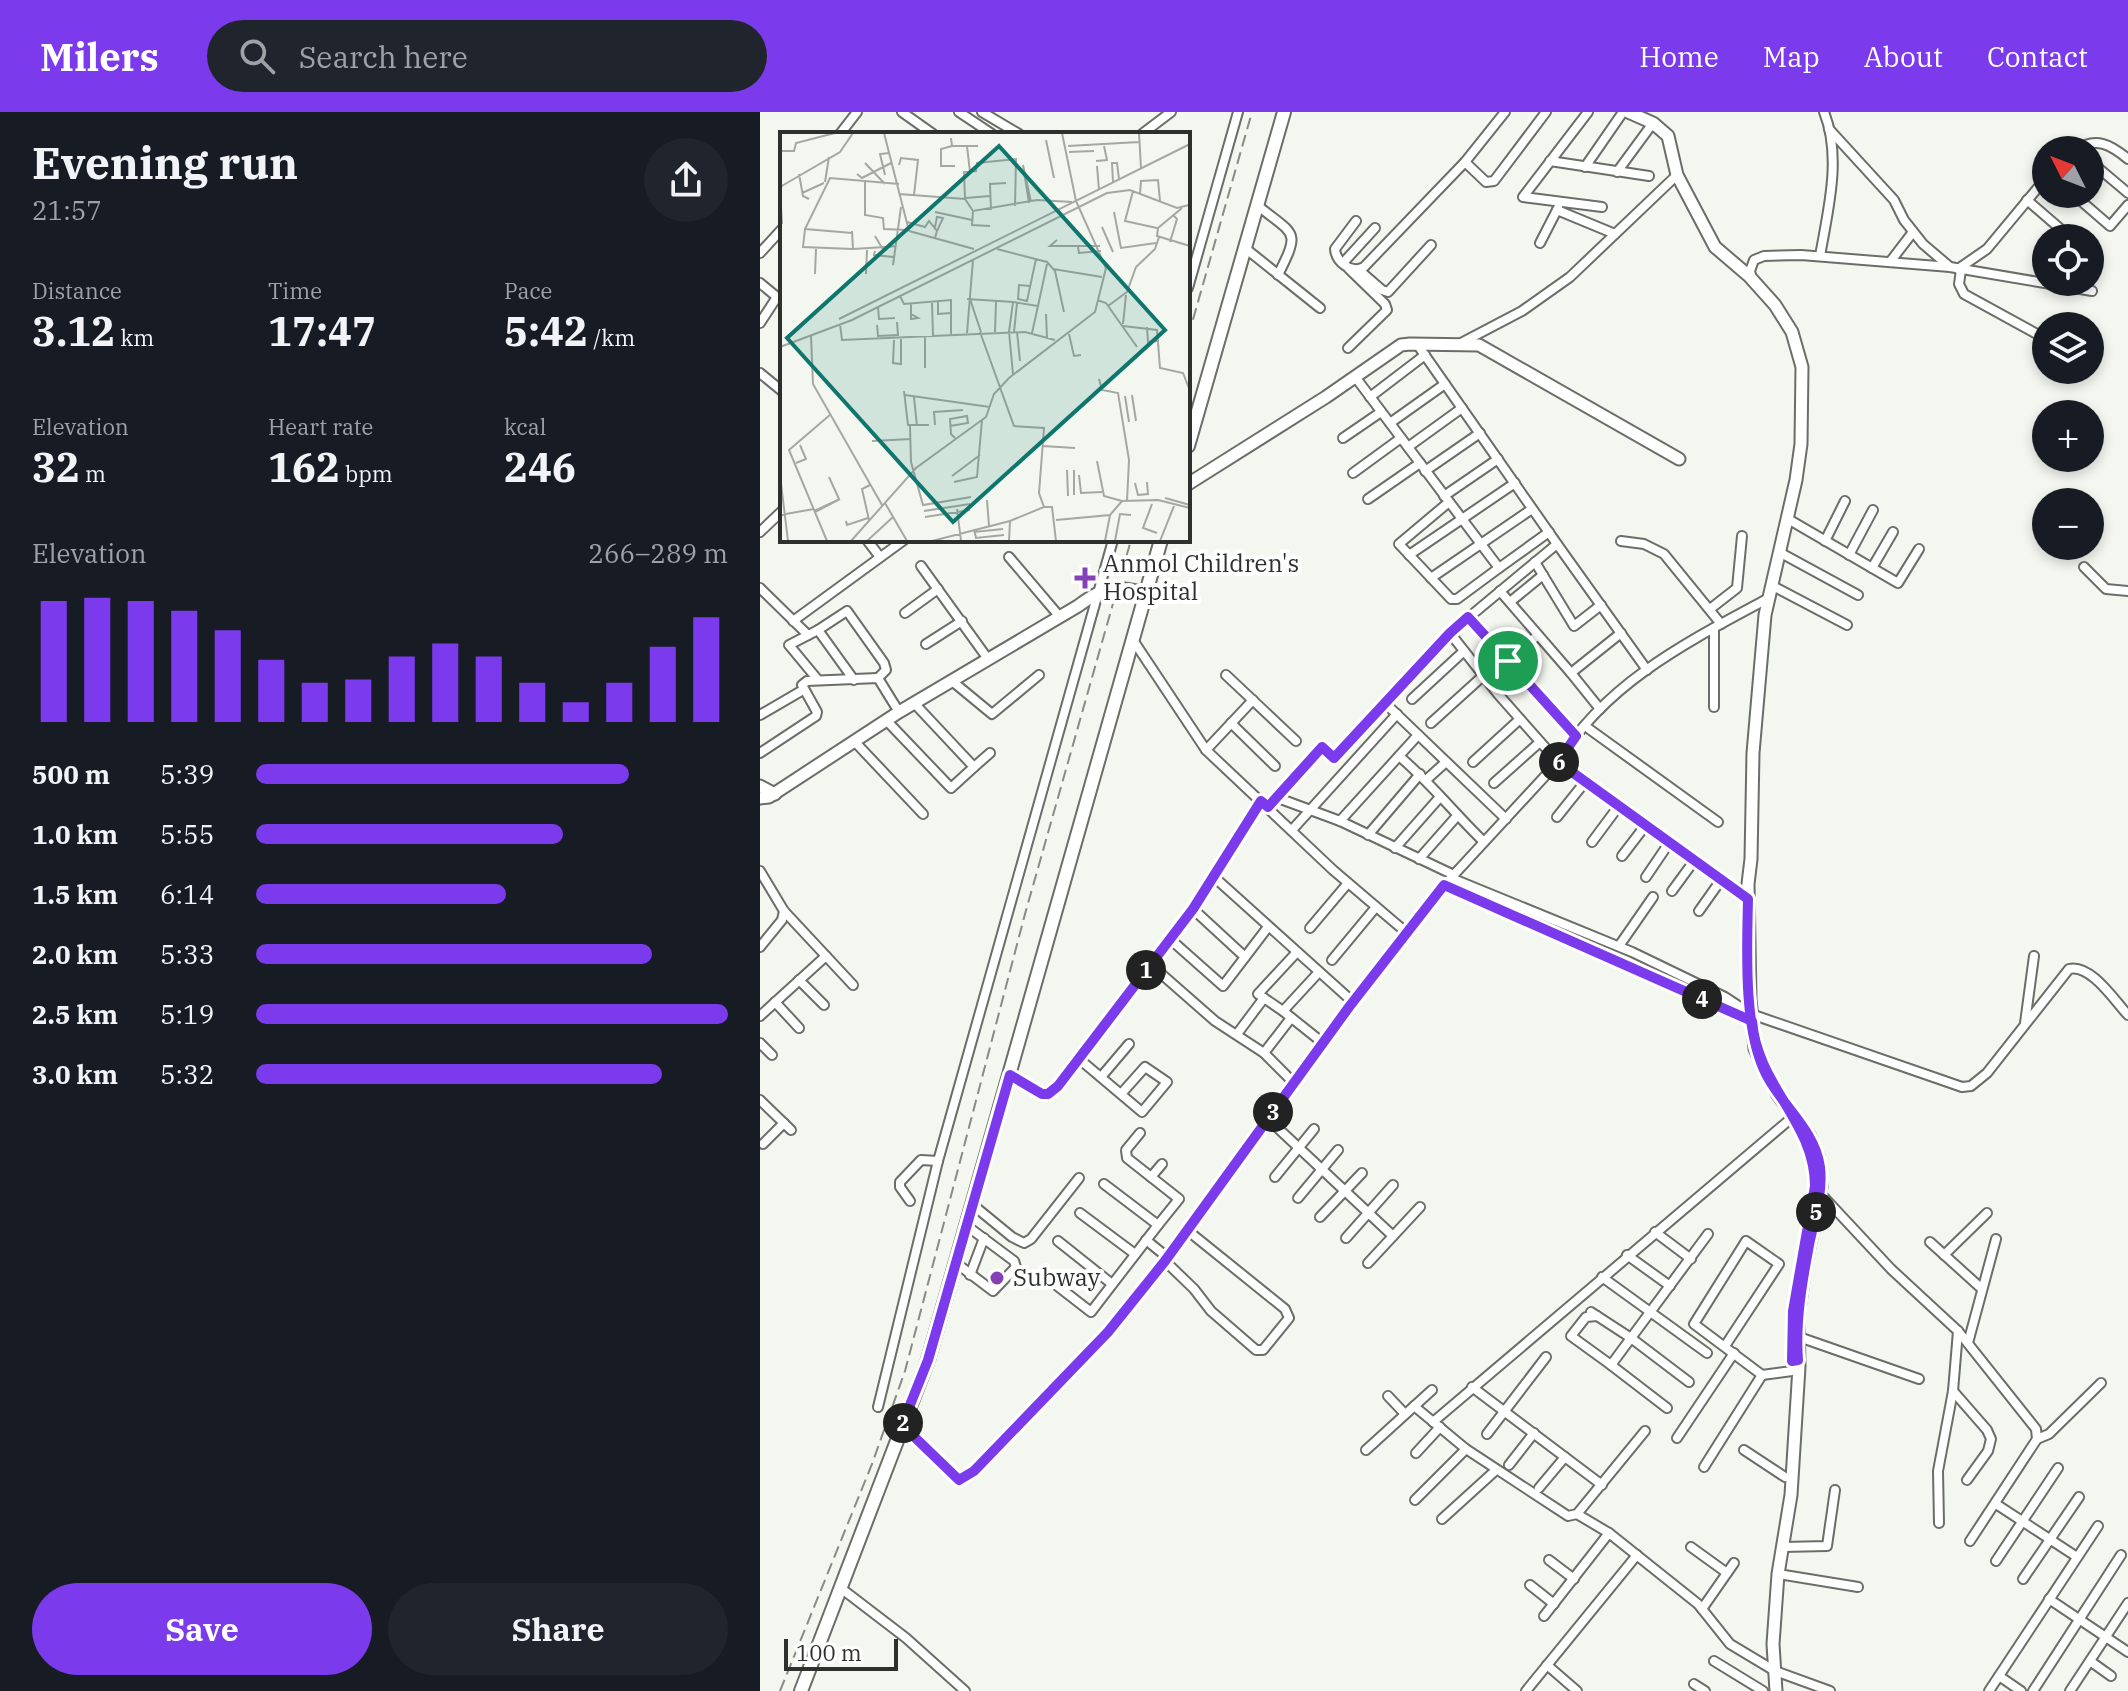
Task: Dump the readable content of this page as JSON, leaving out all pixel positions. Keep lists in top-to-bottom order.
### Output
{
  "places": {
    "health": ["Anmol Children's Hospital"],
    "other": ["Subway"]
  },
  "scale_bar": "100 m",
  "north": "top left",
  "page": {
    "header": "Milers",
    "search": "Search here",
    "nav": [
      "Home",
      "Map",
      "About",
      "Contact"
    ],
    "heading": ["Evening run", "21:57"],
    "map_buttons": ["+", "−"],
    "stats": [
      ["Distance", "3.12 km"],
      ["Time", "17:47"],
      ["Pace", "5:42 /km"],
      ["Elevation", "32 m"],
      ["Heart rate", "162 bpm"],
      ["kcal", "246"]
    ],
    "chart": ["Elevation", "266–289 m"],
    "pins": [
      "6",
      "1",
      "4",
      "3",
      "5",
      "2"
    ],
    "list": [
      {
        "name": "500 m",
        "note": "5:39"
      },
      {
        "name": "1.0 km",
        "note": "5:55"
      },
      {
        "name": "1.5 km",
        "note": "6:14"
      },
      {
        "name": "2.0 km",
        "note": "5:33"
      },
      {
        "name": "2.5 km",
        "note": "5:19"
      },
      {
        "name": "3.0 km",
        "note": "5:32"
      }
    ],
    "buttons": ["Save", "Share"],
    "scale": "100 m"
  }
}
